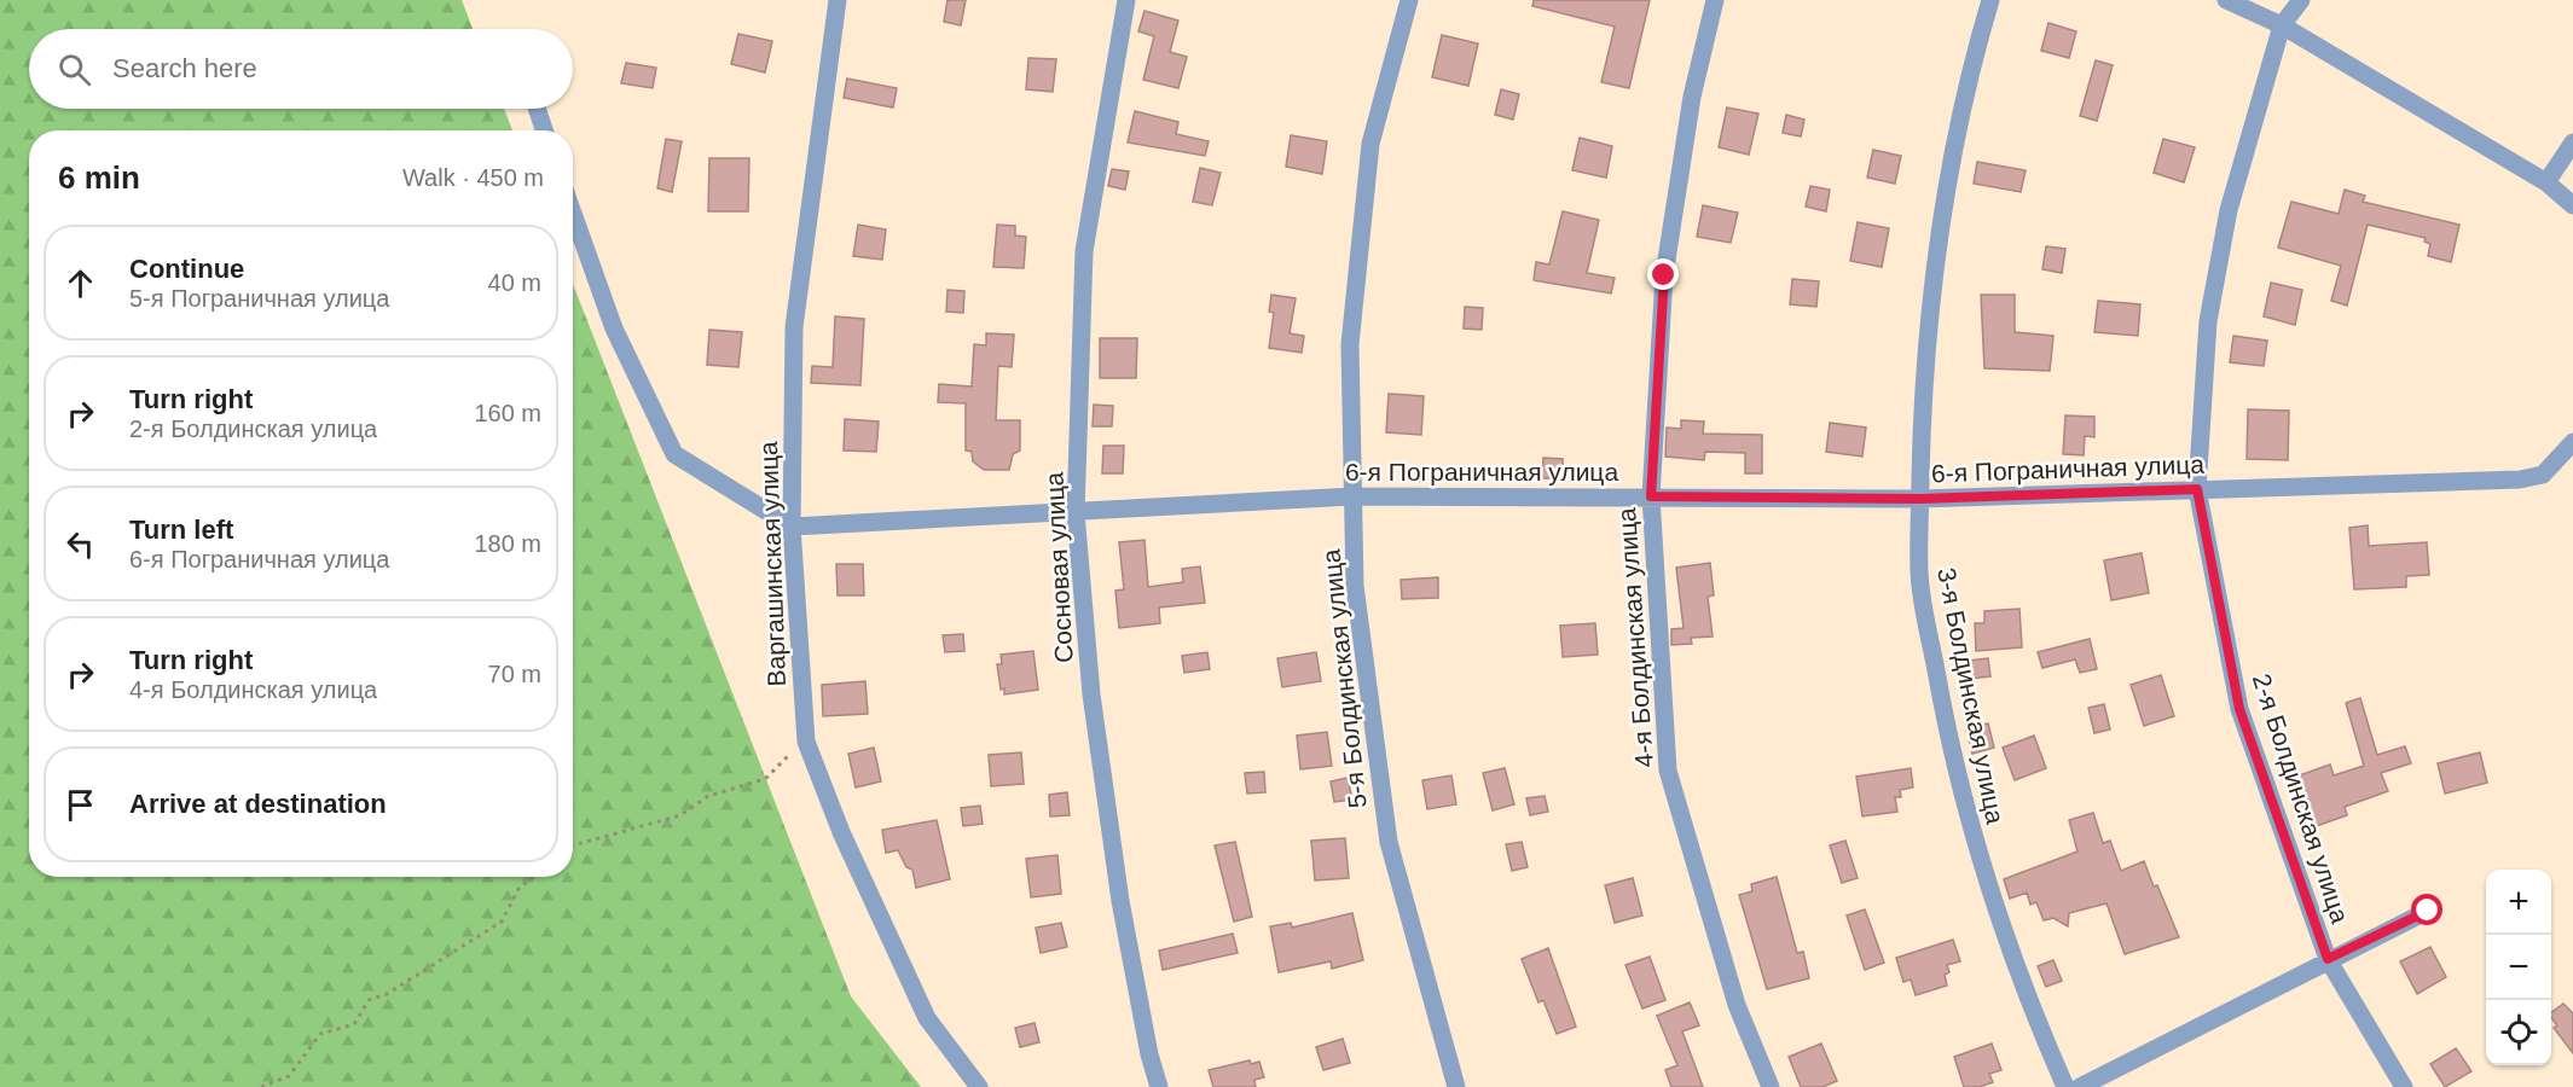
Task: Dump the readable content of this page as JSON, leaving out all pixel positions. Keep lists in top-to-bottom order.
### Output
{
  "streets": {
    "street": [
      "6-я Пограничная улица",
      "Варгашинская улица",
      "Сосновая улица",
      "4-я Болдинская улица",
      "5-я Болдинская улица",
      "3-я Болдинская улица",
      "2-я Болдинская улица"
    ]
  },
  "crossings": [
    ["6-я Пограничная улица", "Варгашинская улица"],
    ["6-я Пограничная улица", "Сосновая улица"],
    ["6-я Пограничная улица", "4-я Болдинская улица"],
    ["6-я Пограничная улица", "5-я Болдинская улица"],
    ["6-я Пограничная улица", "3-я Болдинская улица"],
    ["6-я Пограничная улица", "2-я Болдинская улица"]
  ],
  "page": {
    "search": "Search here",
    "heading": ["6 min", "Walk · 450 m"],
    "list": [
      ["Continue", "5-я Пограничная улица", "40 m"],
      ["Turn right", "2-я Болдинская улица", "160 m"],
      ["Turn left", "6-я Пограничная улица", "180 m"],
      ["Turn right", "4-я Болдинская улица", "70 m"],
      "Arrive at destination"
    ],
    "map_buttons": ["+", "−"]
  }
}
